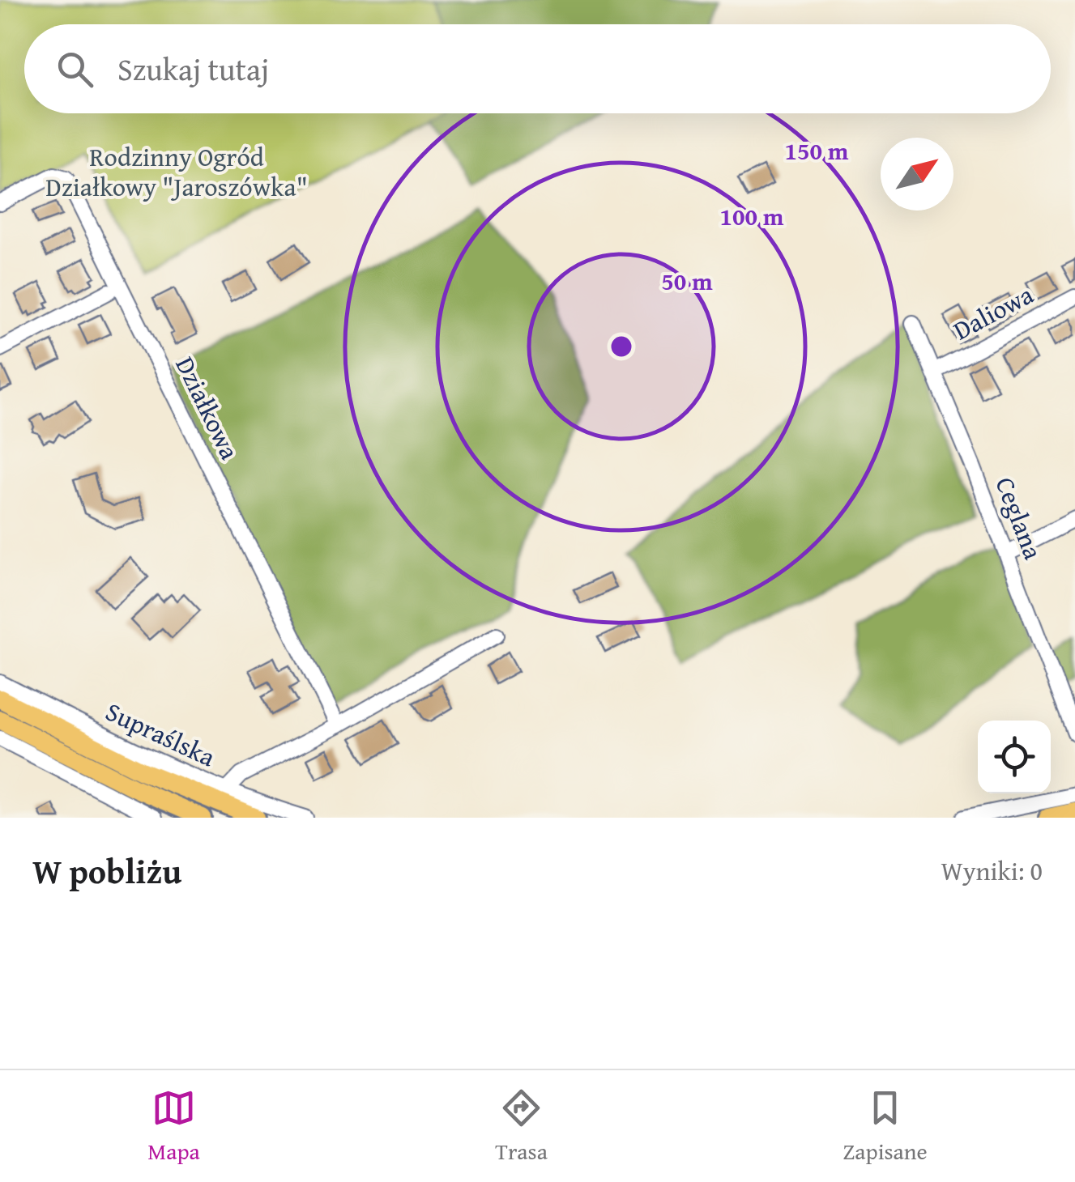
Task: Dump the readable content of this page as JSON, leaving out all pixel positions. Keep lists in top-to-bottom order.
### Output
{
  "streets": {
    "street": [
      "Daliowa",
      "Działkowa",
      "Ceglana",
      "Supraślska"
    ]
  },
  "crossings": [
    ["Daliowa", "Ceglana"]
  ],
  "parks": ["Rodzinny Ogród Działkowy \"Jaroszówka\""],
  "north": "top right",
  "page": {
    "search": "Szukaj tutaj",
    "heading": ["W pobliżu", "Wyniki: 0"],
    "nav": ["Mapa", "Trasa", "Zapisane"]
  },
  "rings": ["150 m", "100 m", "50 m"]
}
